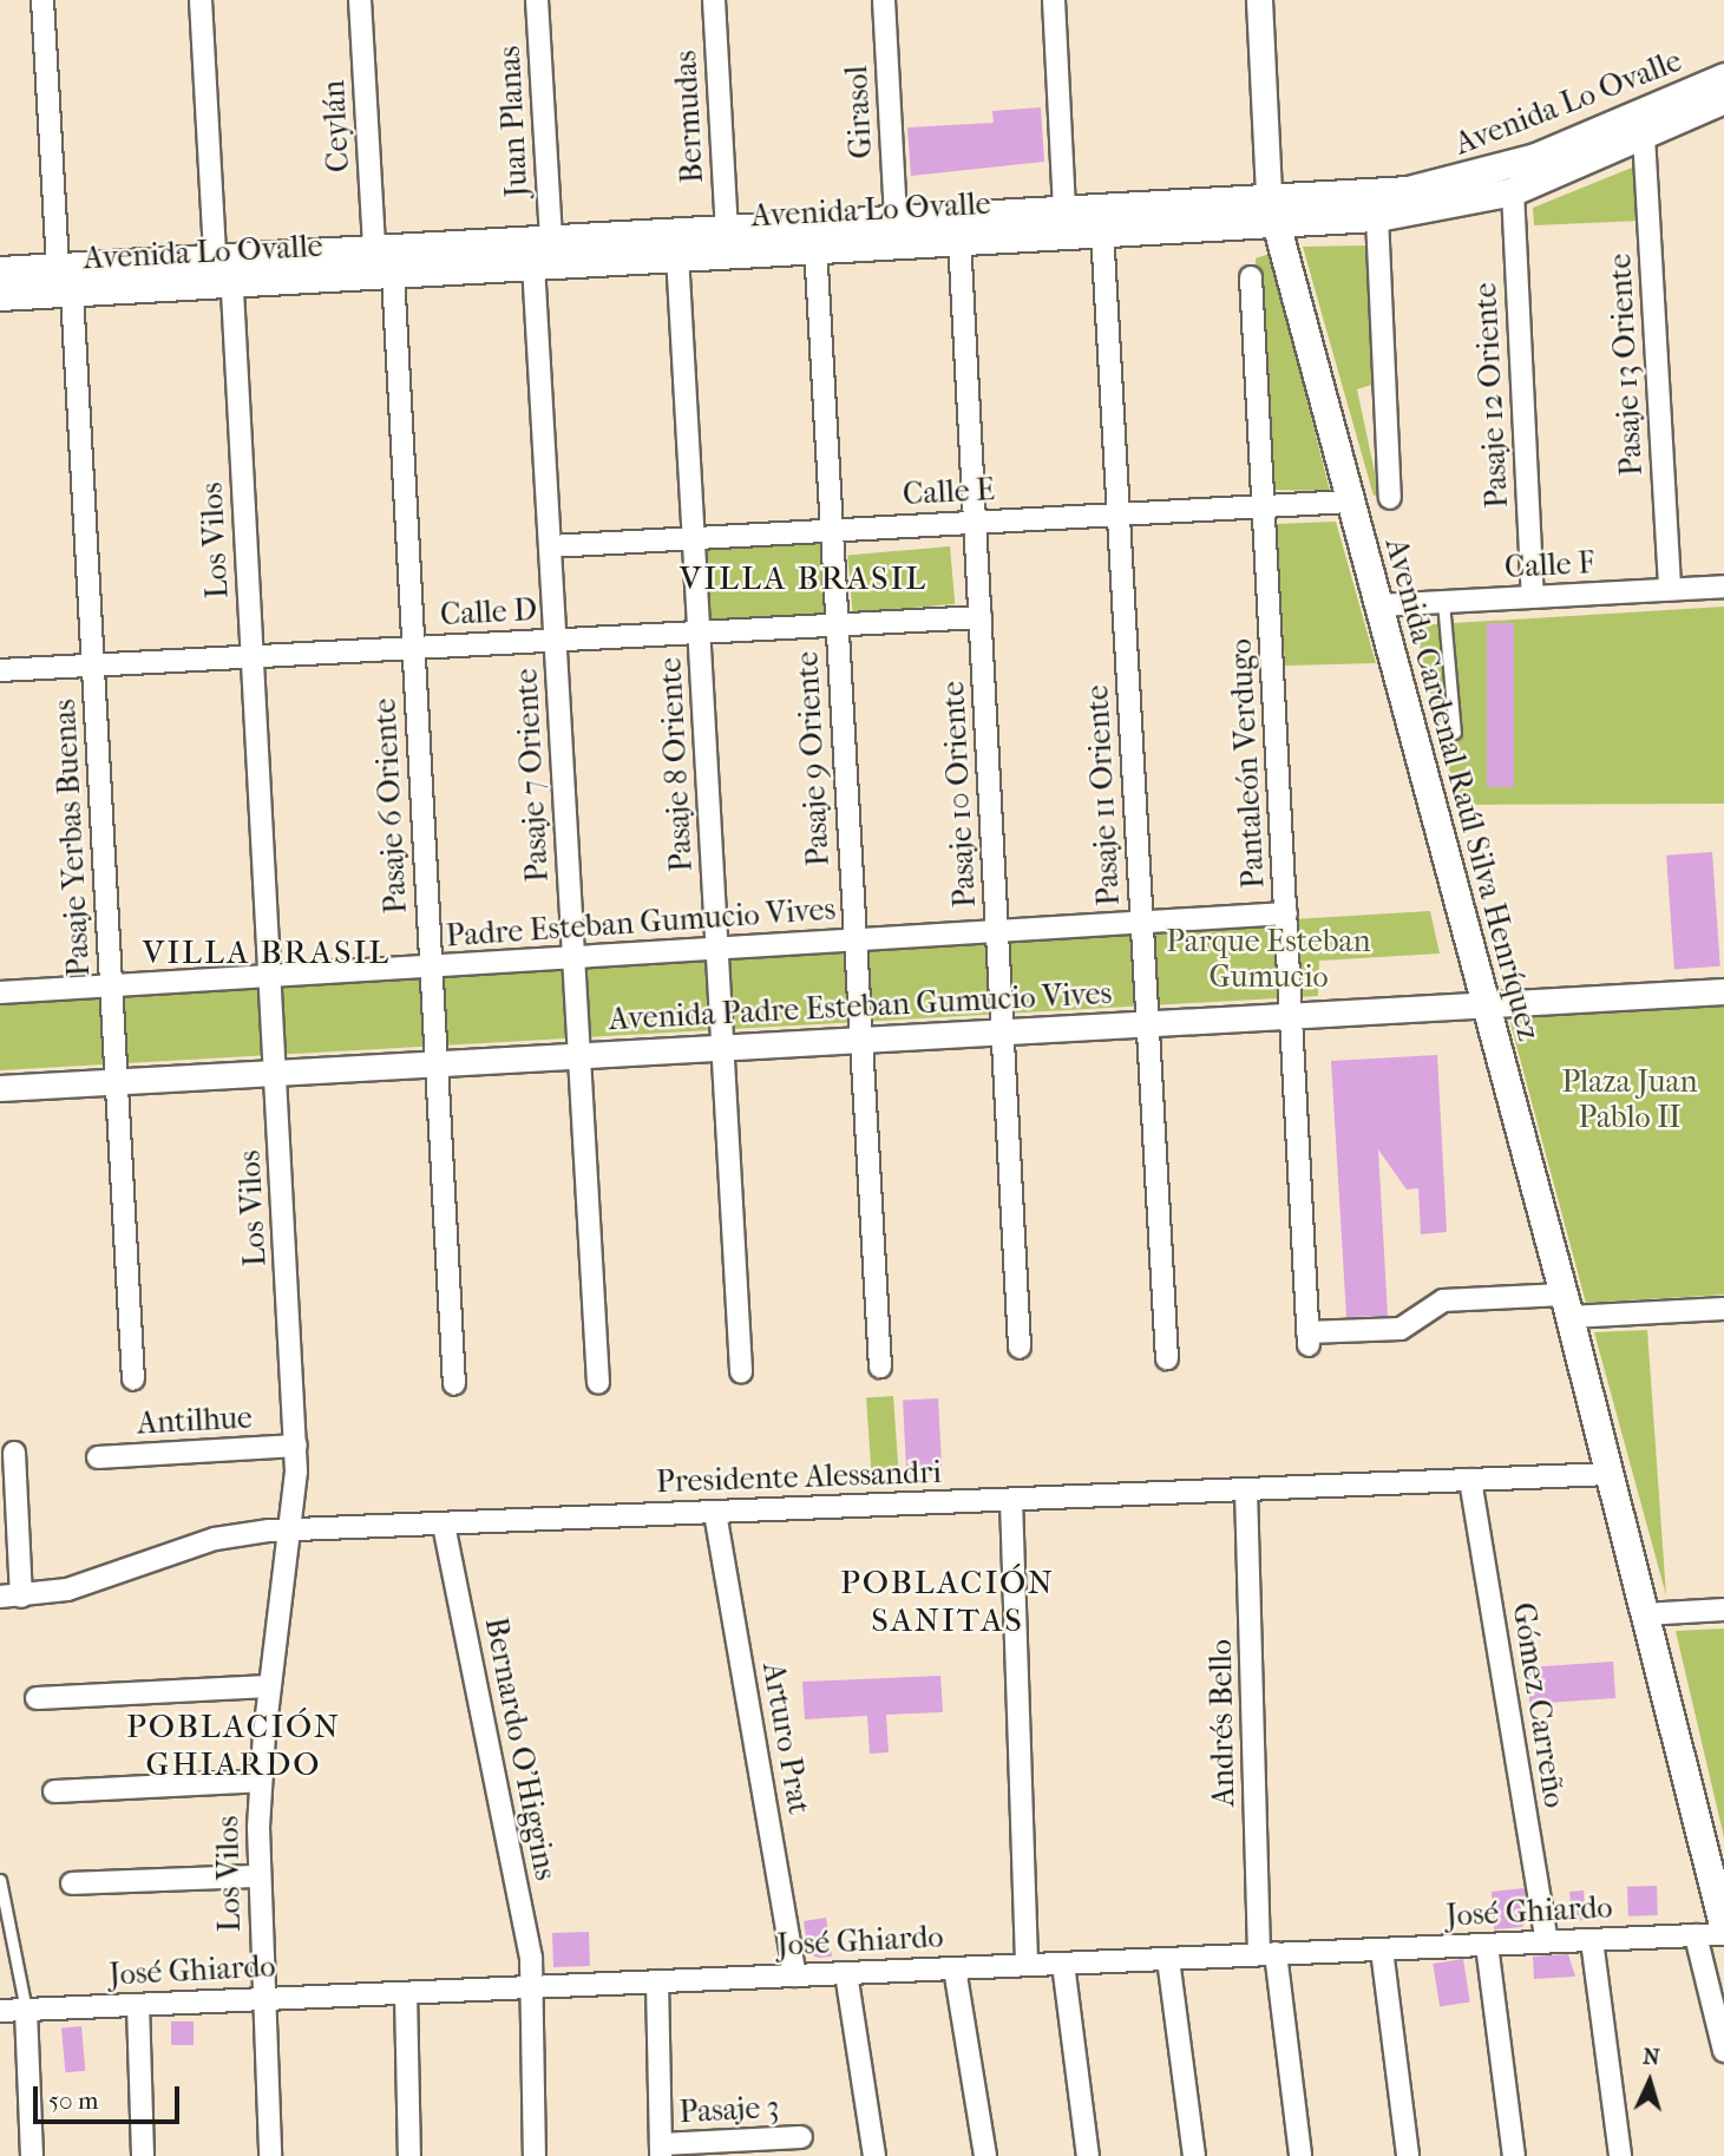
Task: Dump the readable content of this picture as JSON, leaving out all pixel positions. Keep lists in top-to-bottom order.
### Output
{
  "streets": {
    "main road": ["Avenida Lo Ovalle", "Avenida Cardenal Raúl Silva Henríquez"],
    "street": [
      "Girasol",
      "Bermudas",
      "Juan Planas",
      "Ceylán",
      "Pasaje 13 Oriente",
      "Pasaje 12 Oriente",
      "Calle E",
      "Los Vilos",
      "Calle F",
      "Calle D",
      "Pasaje 9 Oriente",
      "Pantaleón Verdugo",
      "Pasaje 8 Oriente",
      "Pasaje 7 Oriente",
      "Pasaje 10 Oriente",
      "Pasaje 11 Oriente",
      "Pasaje 6 Oriente",
      "Pasaje Yerbas Buenas",
      "Padre Esteban Gumucio Vives",
      "Avenida Padre Esteban Gumucio Vives",
      "Antilhue",
      "Presidente Alessandri",
      "Gómez Carreño",
      "Andrés Bello",
      "Arturo Prat",
      "Bernardo O'Higgins",
      "José Ghiardo",
      "Pasaje 3"
    ]
  },
  "crossings": [
    ["Avenida Lo Ovalle", "Girasol"],
    ["Avenida Lo Ovalle", "Bermudas"],
    ["Avenida Lo Ovalle", "Juan Planas"],
    ["Avenida Lo Ovalle", "Ceylán"],
    ["Avenida Lo Ovalle", "Pasaje 13 Oriente"],
    ["Avenida Lo Ovalle", "Pasaje 12 Oriente"],
    ["Avenida Lo Ovalle", "Los Vilos"],
    ["Avenida Lo Ovalle", "Pasaje 9 Oriente"],
    ["Avenida Lo Ovalle", "Pasaje 8 Oriente"],
    ["Avenida Lo Ovalle", "Pasaje 7 Oriente"],
    ["Avenida Lo Ovalle", "Avenida Cardenal Raúl Silva Henríquez"],
    ["Avenida Lo Ovalle", "Pasaje 10 Oriente"],
    ["Avenida Lo Ovalle", "Pasaje 11 Oriente"],
    ["Avenida Lo Ovalle", "Pasaje 6 Oriente"],
    ["Avenida Lo Ovalle", "Pasaje Yerbas Buenas"],
    ["Pasaje 13 Oriente", "Calle F"],
    ["Pasaje 12 Oriente", "Calle F"],
    ["Calle E", "Pasaje 9 Oriente"],
    ["Calle E", "Pantaleón Verdugo"],
    ["Calle E", "Pasaje 8 Oriente"],
    ["Calle E", "Pasaje 7 Oriente"],
    ["Calle E", "Avenida Cardenal Raúl Silva Henríquez"],
    ["Calle E", "Pasaje 10 Oriente"],
    ["Calle E", "Pasaje 11 Oriente"],
    ["Los Vilos", "Calle D"],
    ["Los Vilos", "Padre Esteban Gumucio Vives"],
    ["Los Vilos", "Avenida Padre Esteban Gumucio Vives"],
    ["Los Vilos", "Antilhue"],
    ["Los Vilos", "Presidente Alessandri"],
    ["Los Vilos", "José Ghiardo"],
    ["Calle F", "Avenida Cardenal Raúl Silva Henríquez"],
    ["Calle D", "Pasaje 9 Oriente"],
    ["Calle D", "Pasaje 8 Oriente"],
    ["Calle D", "Pasaje 7 Oriente"],
    ["Calle D", "Pasaje 10 Oriente"],
    ["Calle D", "Pasaje 6 Oriente"],
    ["Calle D", "Pasaje Yerbas Buenas"],
    ["Pasaje 9 Oriente", "Padre Esteban Gumucio Vives"],
    ["Pasaje 9 Oriente", "Avenida Padre Esteban Gumucio Vives"],
    ["Pantaleón Verdugo", "Avenida Cardenal Raúl Silva Henríquez"],
    ["Pantaleón Verdugo", "Padre Esteban Gumucio Vives"],
    ["Pantaleón Verdugo", "Avenida Padre Esteban Gumucio Vives"],
    ["Pasaje 8 Oriente", "Padre Esteban Gumucio Vives"],
    ["Pasaje 8 Oriente", "Avenida Padre Esteban Gumucio Vives"],
    ["Pasaje 7 Oriente", "Padre Esteban Gumucio Vives"],
    ["Pasaje 7 Oriente", "Avenida Padre Esteban Gumucio Vives"],
    ["Avenida Cardenal Raúl Silva Henríquez", "Avenida Padre Esteban Gumucio Vives"],
    ["Avenida Cardenal Raúl Silva Henríquez", "Presidente Alessandri"],
    ["Avenida Cardenal Raúl Silva Henríquez", "José Ghiardo"],
    ["Pasaje 10 Oriente", "Padre Esteban Gumucio Vives"],
    ["Pasaje 10 Oriente", "Avenida Padre Esteban Gumucio Vives"],
    ["Pasaje 11 Oriente", "Padre Esteban Gumucio Vives"],
    ["Pasaje 11 Oriente", "Avenida Padre Esteban Gumucio Vives"],
    ["Pasaje 6 Oriente", "Padre Esteban Gumucio Vives"],
    ["Pasaje 6 Oriente", "Avenida Padre Esteban Gumucio Vives"],
    ["Pasaje Yerbas Buenas", "Padre Esteban Gumucio Vives"],
    ["Pasaje Yerbas Buenas", "Avenida Padre Esteban Gumucio Vives"],
    ["Presidente Alessandri", "Gómez Carreño"],
    ["Presidente Alessandri", "Andrés Bello"],
    ["Presidente Alessandri", "Arturo Prat"],
    ["Presidente Alessandri", "Bernardo O'Higgins"],
    ["Gómez Carreño", "José Ghiardo"],
    ["Andrés Bello", "José Ghiardo"],
    ["Arturo Prat", "José Ghiardo"],
    ["Bernardo O'Higgins", "José Ghiardo"]
  ],
  "districts": [
    "VILLA BRASIL",
    "VILLA BRASIL",
    "POBLACIÓN SANITAS",
    "POBLACIÓN GHIARDO"
  ],
  "parks": ["Parque Esteban Gumucio", "Plaza Juan Pablo II"],
  "scale_bar": "50 m",
  "north": "top"
}
